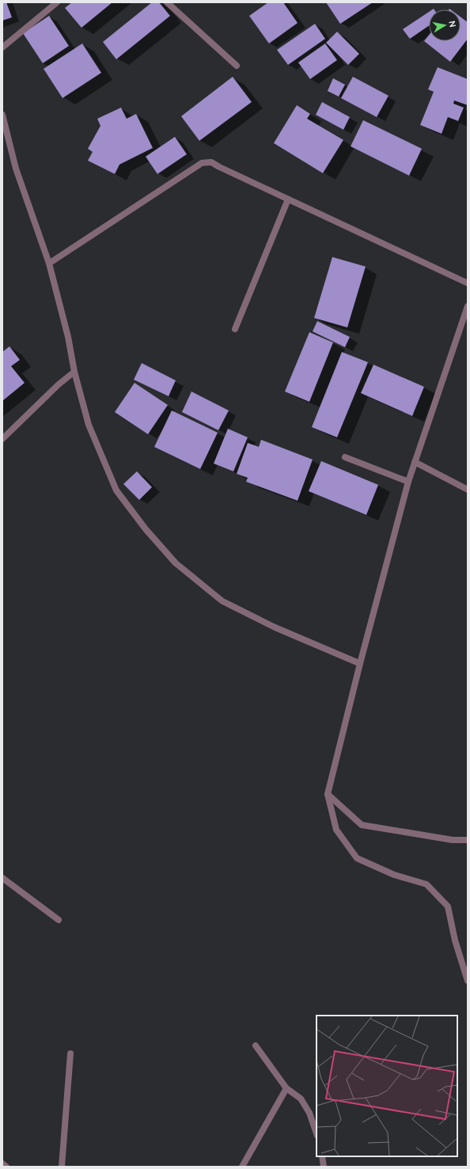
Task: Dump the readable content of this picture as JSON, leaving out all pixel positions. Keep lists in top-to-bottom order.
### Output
{
  "north": "right"
}
